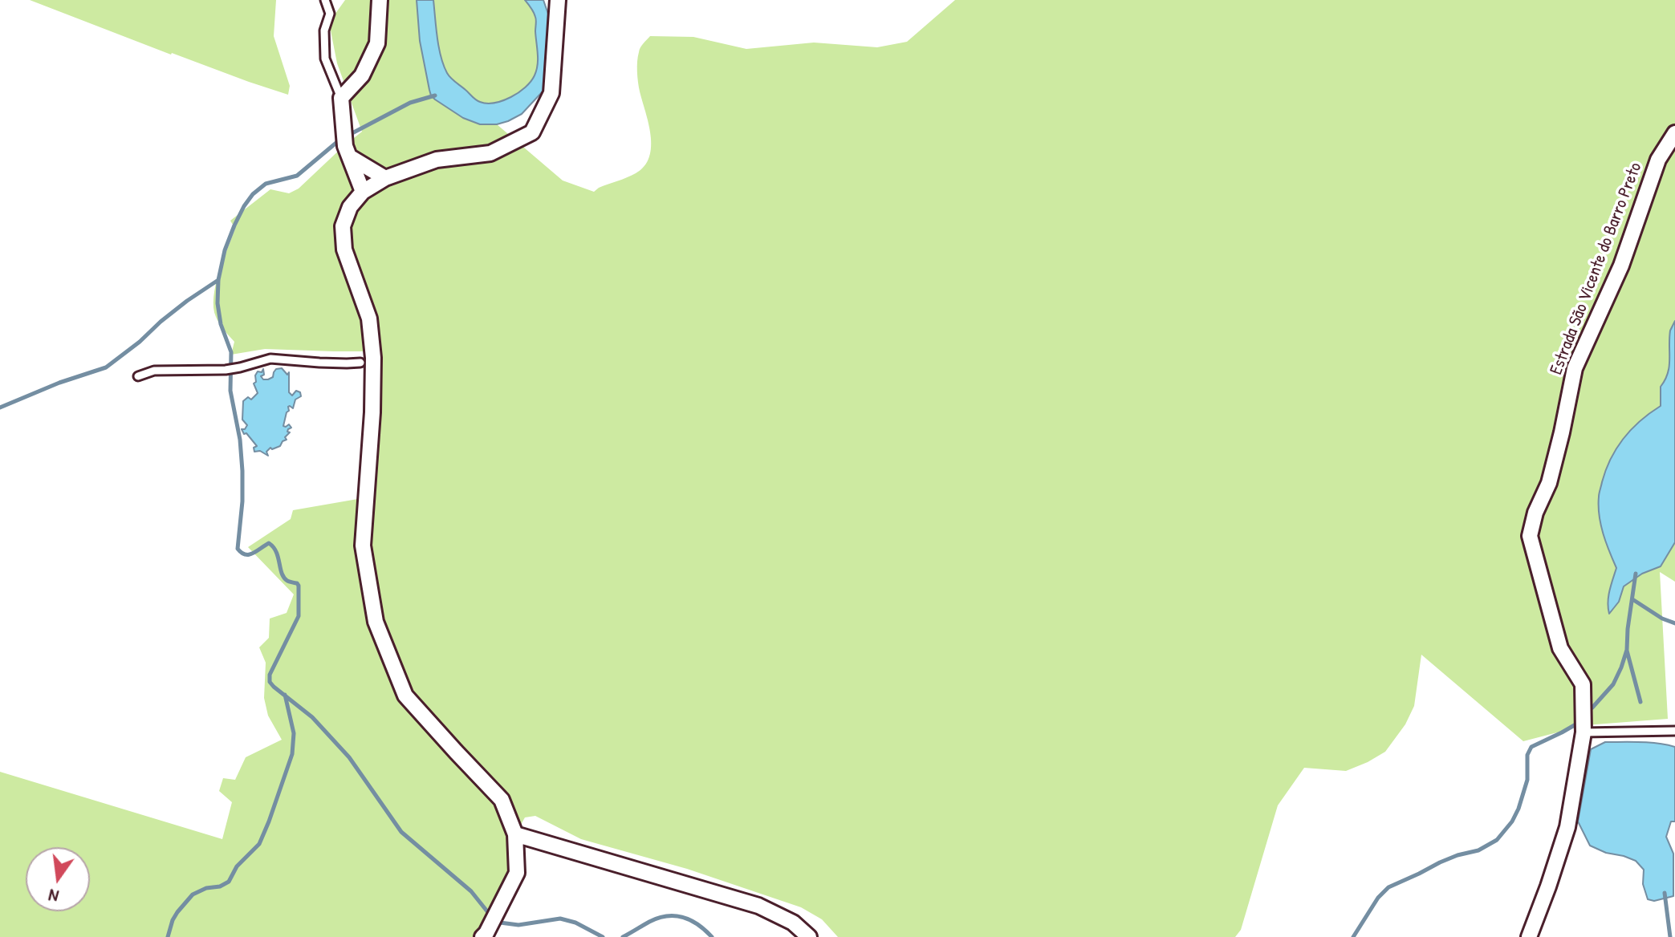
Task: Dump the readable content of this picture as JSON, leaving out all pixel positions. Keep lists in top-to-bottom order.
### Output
{
  "streets": {
    "street": ["Estrada São Vicente do Barro Preto"]
  },
  "north": "bottom"
}
